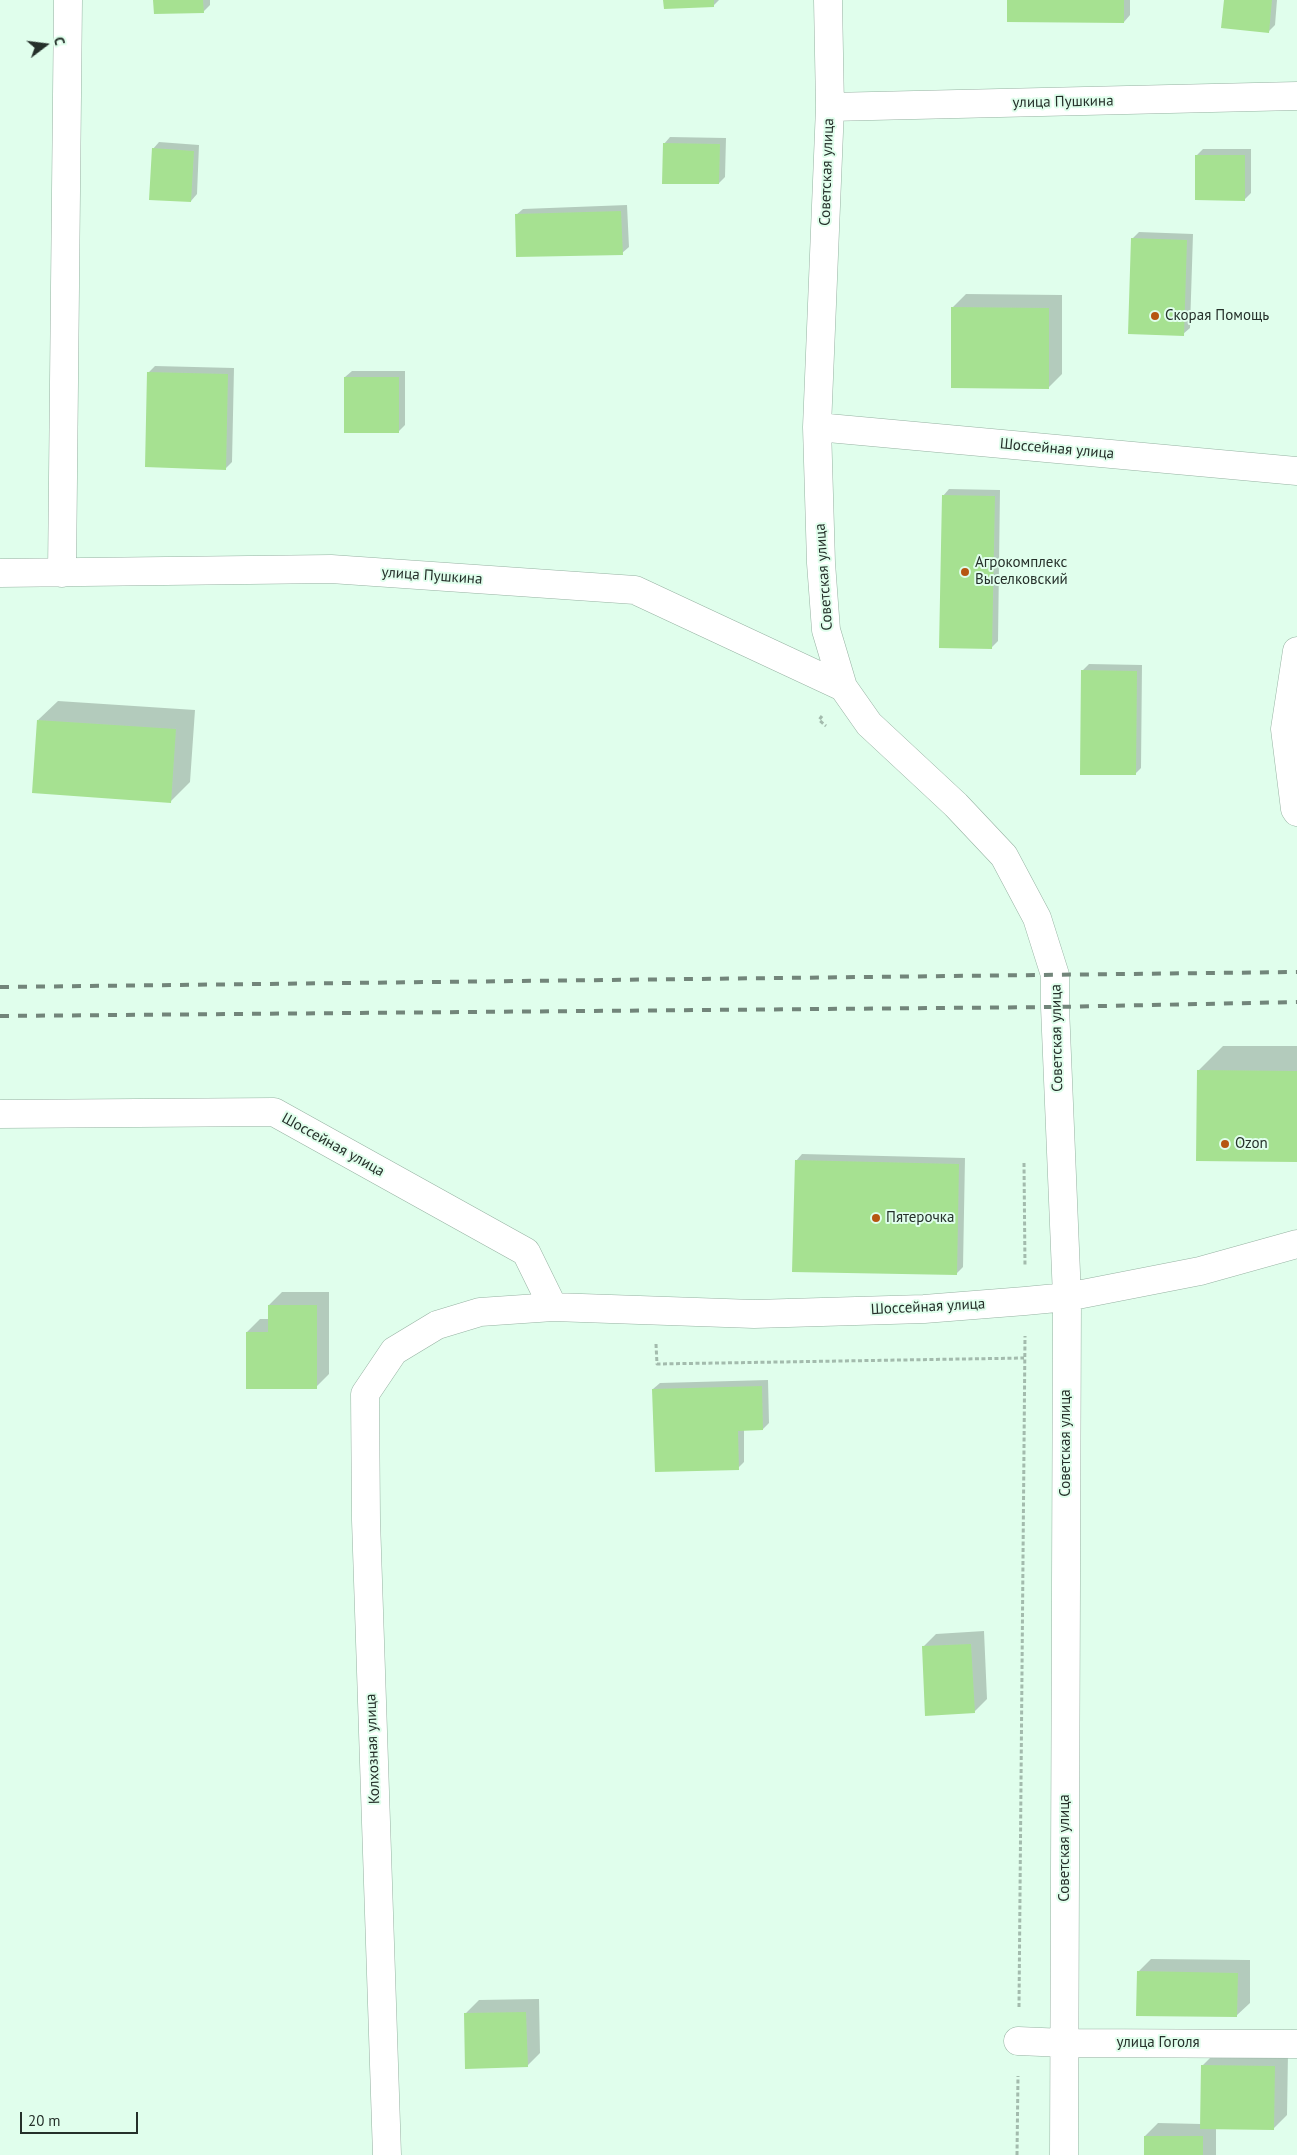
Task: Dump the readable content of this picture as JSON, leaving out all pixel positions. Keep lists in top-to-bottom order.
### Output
{
  "streets": {
    "street": [
      "улица Пушкина",
      "Советская улица",
      "Шоссейная улица",
      "Колхозная улица",
      "улица Гоголя"
    ]
  },
  "crossings": [
    ["улица Пушкина", "Советская улица"],
    ["Советская улица", "Шоссейная улица"],
    ["Советская улица", "улица Гоголя"],
    ["Шоссейная улица", "Колхозная улица"]
  ],
  "places": [
    "Скорая Помощь",
    "Агрокомплекс Выселковский",
    "Ozon",
    "Пятерочка"
  ],
  "scale_bar": "20 m",
  "north": "right"
}
